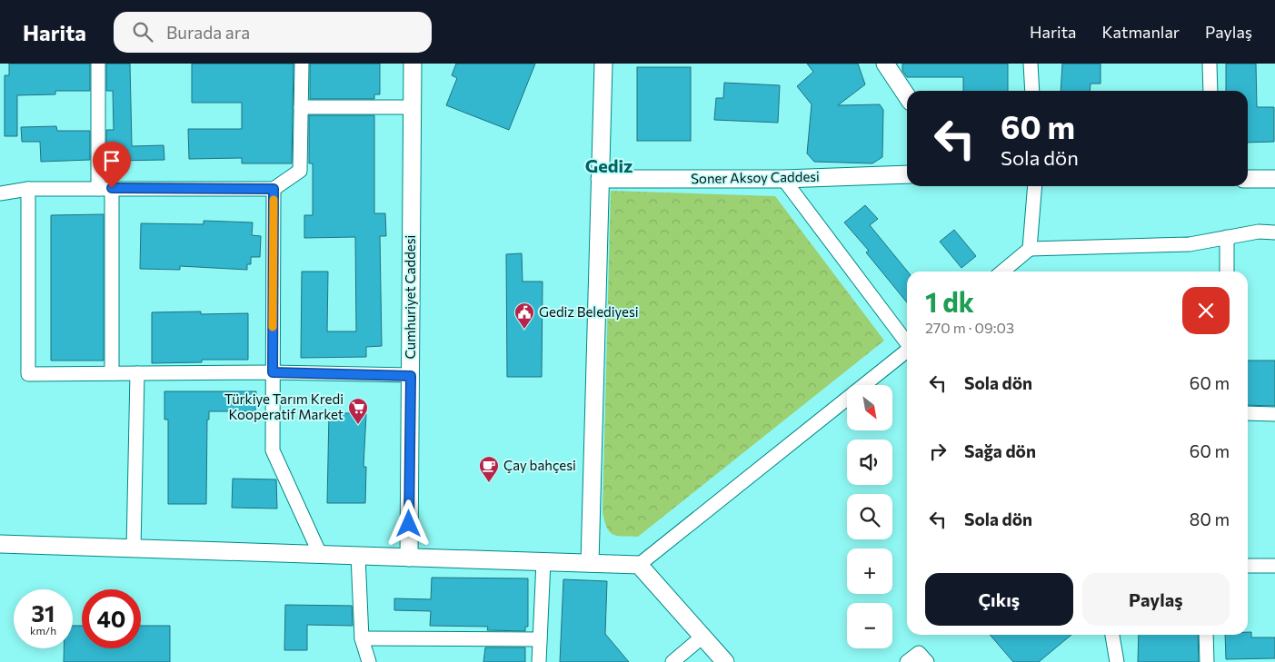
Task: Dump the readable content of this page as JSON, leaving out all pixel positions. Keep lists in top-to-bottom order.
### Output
{
  "streets": {
    "street": ["Soner Aksoy Caddesi", "Cumhuriyet Caddesi"]
  },
  "districts": ["Gediz"],
  "places": {
    "public building": ["Gediz Belediyesi"],
    "supermarket": ["Türkiye Tarım Kredi Kooperatif Market"],
    "cafe": ["Çay bahçesi"]
  },
  "north": "bottom right",
  "page": {
    "header": "Harita",
    "search": "Burada ara",
    "nav": ["Harita", "Katmanlar", "Paylaş"],
    "turn": ["60 m", "Sola dön"],
    "heading": ["1 dk", "270 m · 09:03"],
    "list": [
      {
        "name": "Sola dön",
        "value": "60 m"
      },
      {
        "name": "Sağa dön",
        "value": "60 m"
      },
      {
        "name": "Sola dön",
        "value": "80 m"
      }
    ],
    "map_buttons": ["+", "−"],
    "buttons": ["Çıkış", "Paylaş"],
    "speed": "31 km/h",
    "limit": "40"
  }
}
